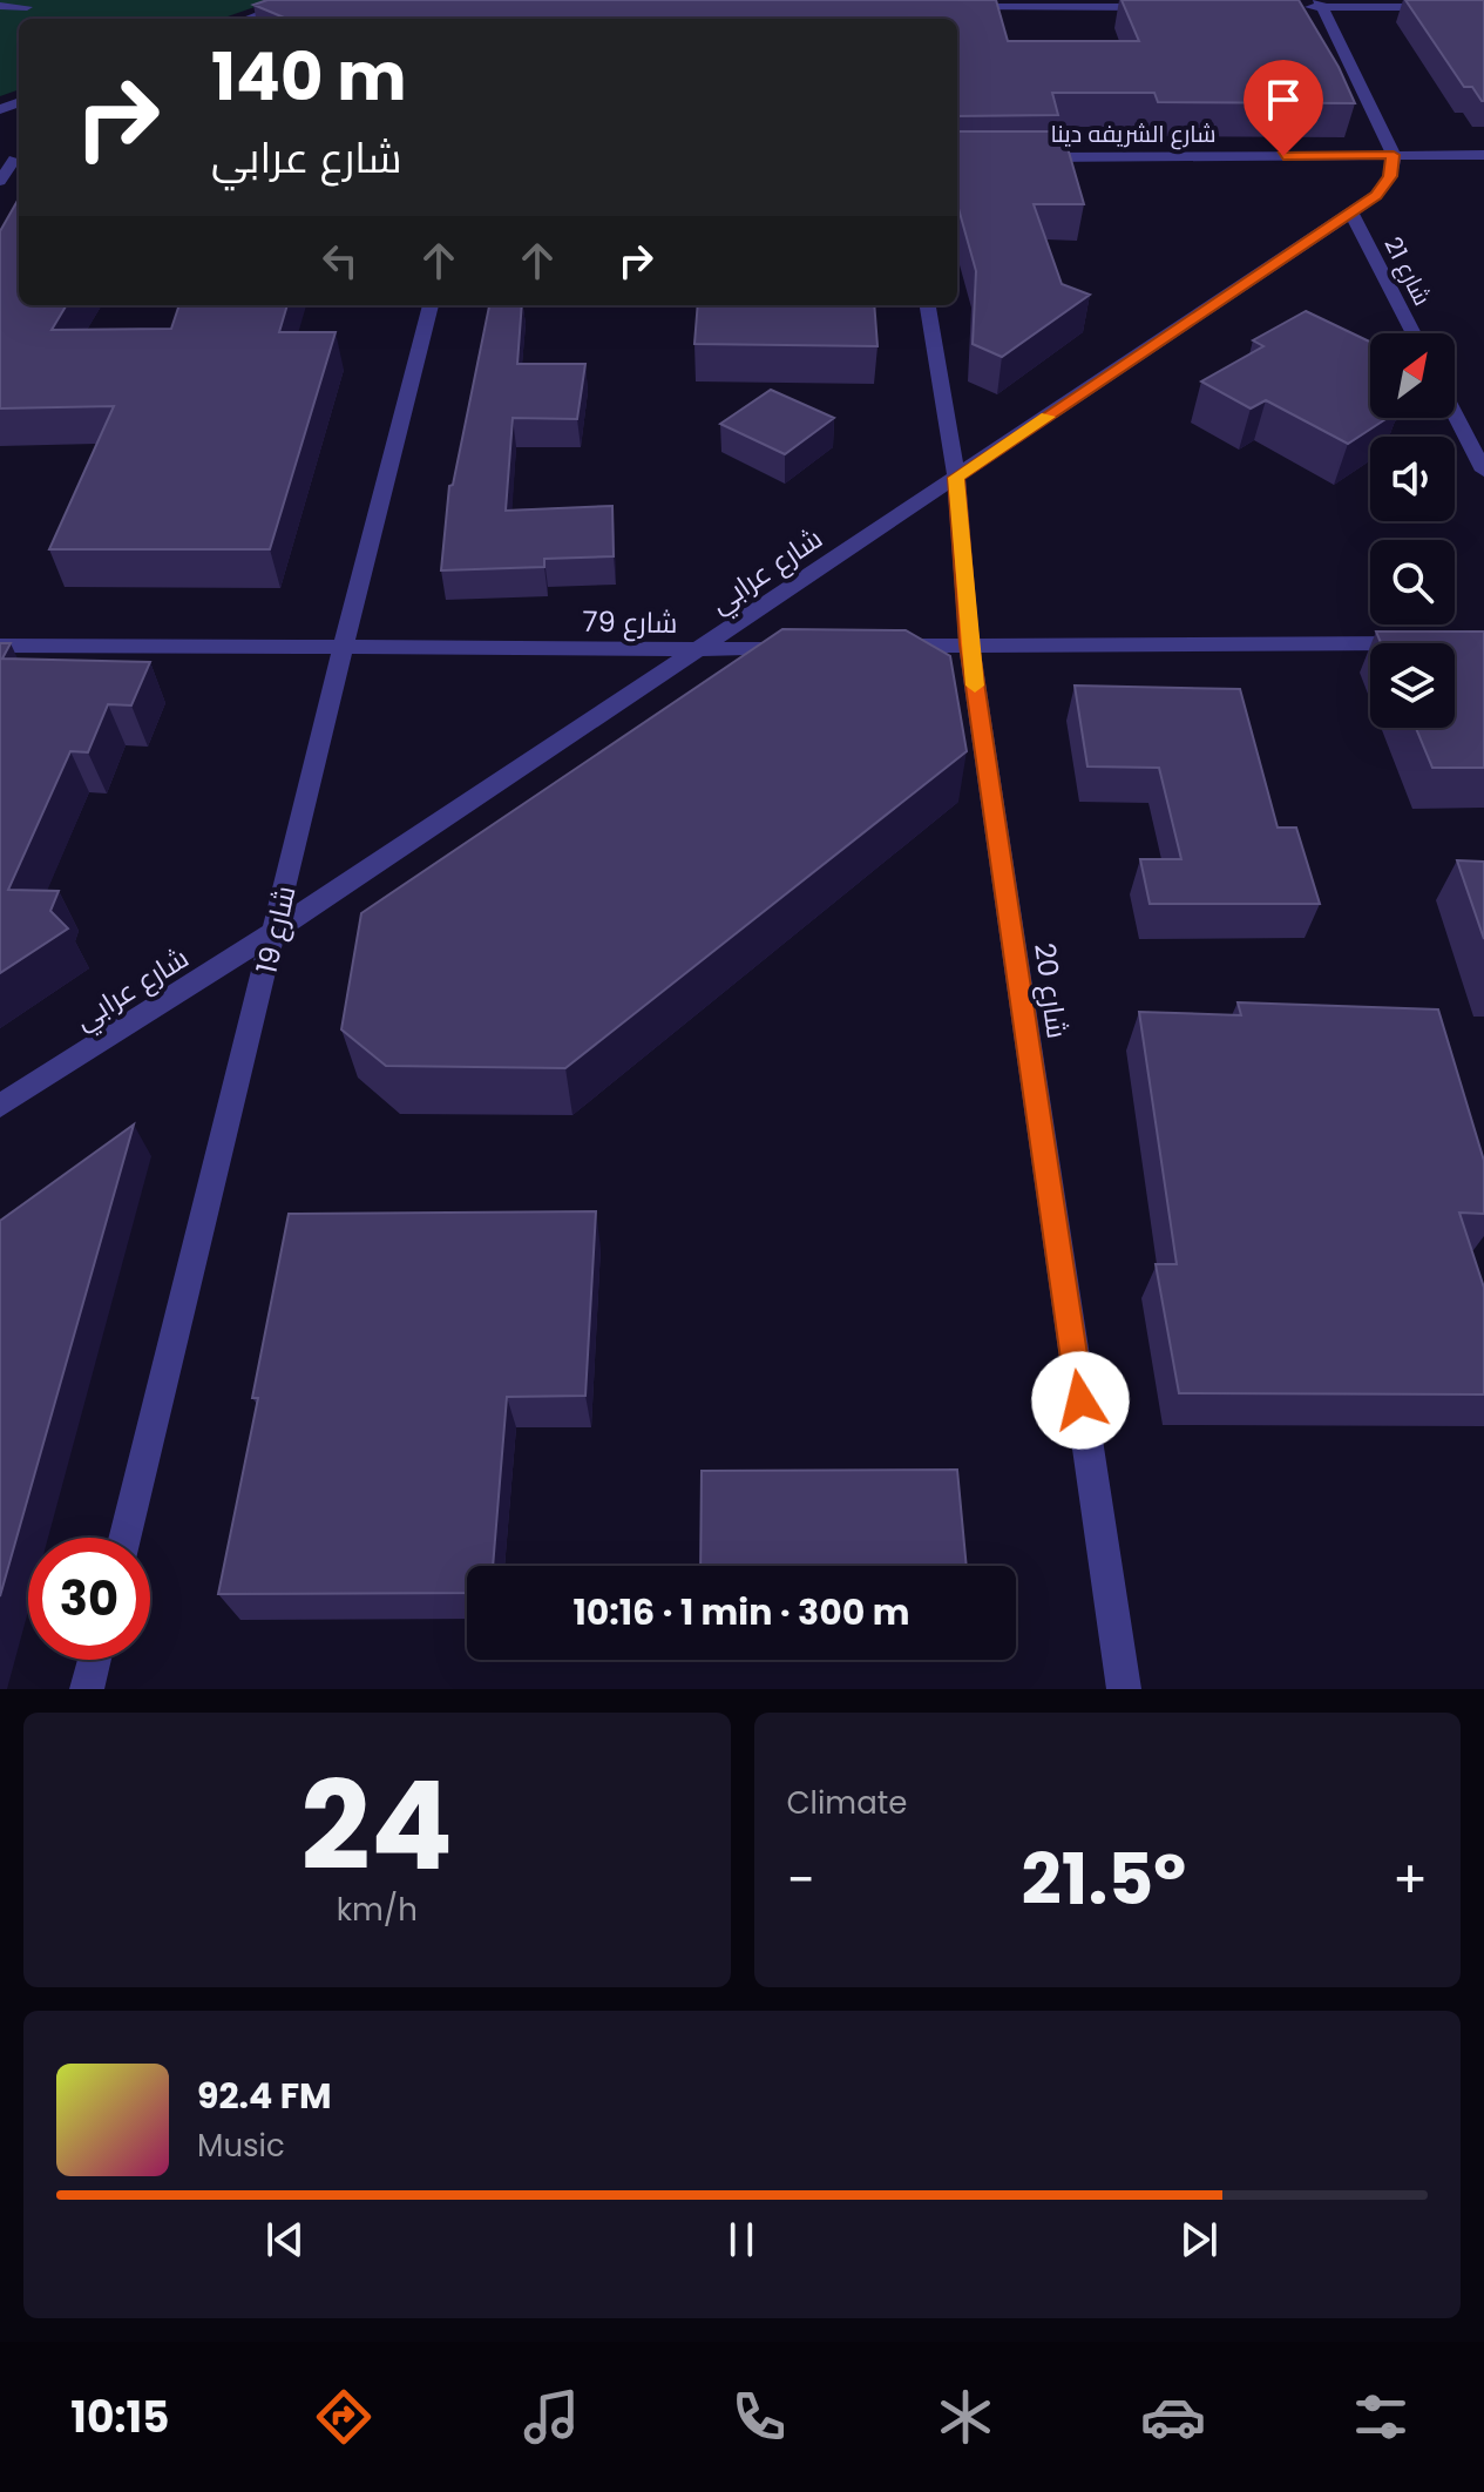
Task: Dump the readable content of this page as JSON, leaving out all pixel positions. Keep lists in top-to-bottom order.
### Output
{
  "streets": {
    "street": [
      "شارع الشريفه دينا",
      "شارع 21",
      "شارع عرابي",
      "شارع 79",
      "شارع 19",
      "شارع 20"
    ]
  },
  "crossings": [
    ["شارع الشريفه دينا", "شارع عرابي"],
    ["شارع 21", "شارع عرابي"],
    ["شارع عرابي", "شارع 79"],
    ["شارع عرابي", "شارع 19"],
    ["شارع عرابي", "شارع 20"],
    ["شارع 79", "شارع 19"]
  ],
  "north": "top right",
  "page": {
    "turn": ["140 m", "شارع عرابي"],
    "limit": "30",
    "trip": "10:16 · 1 min · 300 m",
    "tile": [
      ["24", "km/h"],
      "Climate"
    ],
    "heat": ["−", "21.5°", "+"],
    "song": ["92.4 FM", "Music"],
    "tabs": "10:15"
  }
}
